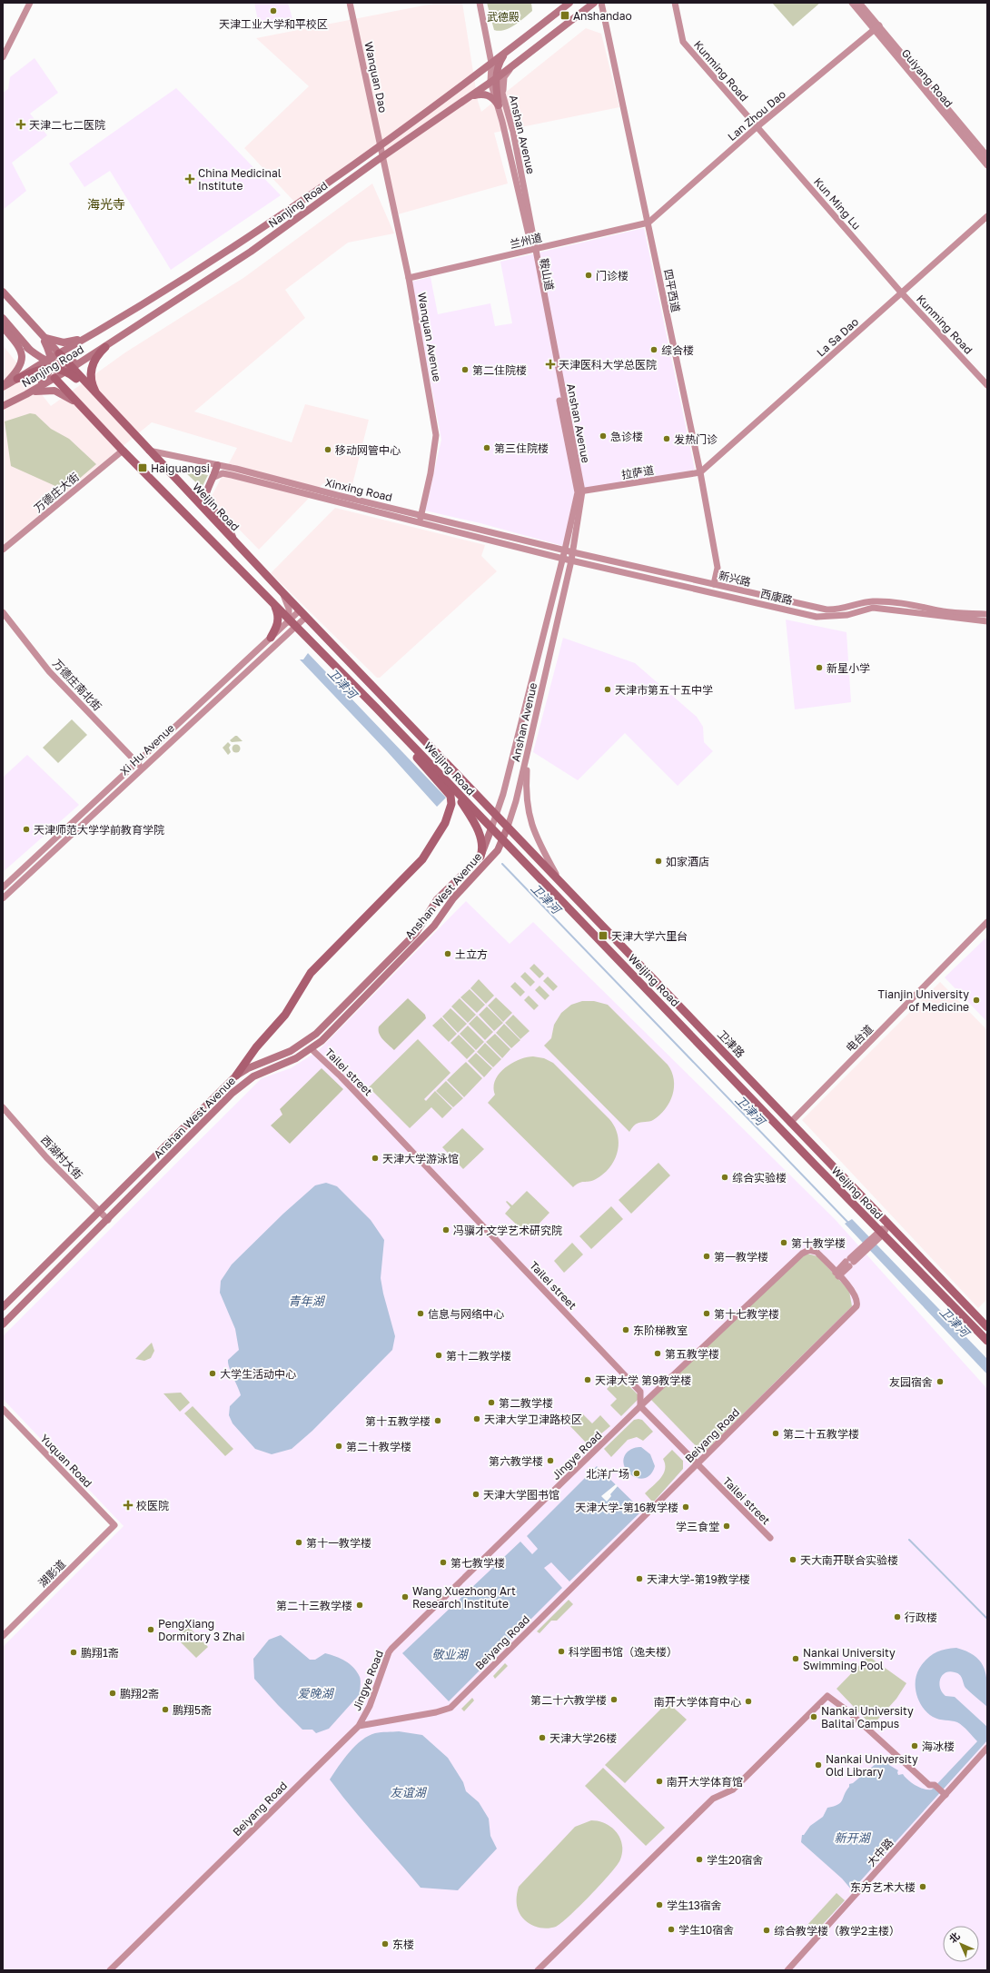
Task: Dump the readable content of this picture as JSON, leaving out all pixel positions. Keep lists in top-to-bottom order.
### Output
{
  "streets": {
    "highway": ["Weijin Road", "Weijing Road", "卫津路"],
    "main road": ["Nanjing Road", "Anshan West Avenue"],
    "street": [
      "Kunming Road",
      "Wanquan Dao",
      "Guiyang Road",
      "Lan Zhou Dao",
      "Anshan Avenue",
      "Kun Ming Lu",
      "兰州道",
      "鞍山道",
      "四平西道",
      "Wanquan Avenue",
      "La Sa Dao",
      "拉萨道",
      "Xinxing Road",
      "万德庄大街",
      "新兴路",
      "西康路",
      "万德庄南北街",
      "Xi Hu Avenue",
      "电台道",
      "Tailei street",
      "西湖村大街",
      "Beiyang Road",
      "Jingye Road",
      "Yuquan Road",
      "湖影道",
      "大中路"
    ]
  },
  "crossings": [
    ["Kunming Road", "Lan Zhou Dao"],
    ["Kunming Road", "Kun Ming Lu"],
    ["Kunming Road", "La Sa Dao"],
    ["Wanquan Dao", "Nanjing Road"],
    ["Wanquan Dao", "Wanquan Avenue"],
    ["Guiyang Road", "Lan Zhou Dao"],
    ["Lan Zhou Dao", "Kun Ming Lu"],
    ["Lan Zhou Dao", "兰州道"],
    ["Lan Zhou Dao", "四平西道"],
    ["Anshan Avenue", "Nanjing Road"],
    ["Anshan Avenue", "兰州道"],
    ["Anshan Avenue", "鞍山道"],
    ["Anshan Avenue", "拉萨道"],
    ["Anshan Avenue", "Xinxing Road"],
    ["Anshan Avenue", "新兴路"],
    ["Anshan Avenue", "西康路"],
    ["Anshan Avenue", "Weijing Road"],
    ["Anshan Avenue", "Anshan West Avenue"],
    ["Kun Ming Lu", "La Sa Dao"],
    ["Nanjing Road", "Wanquan Avenue"],
    ["Nanjing Road", "Weijin Road"],
    ["兰州道", "鞍山道"],
    ["兰州道", "四平西道"],
    ["兰州道", "Wanquan Avenue"],
    ["鞍山道", "拉萨道"],
    ["四平西道", "La Sa Dao"],
    ["四平西道", "拉萨道"],
    ["四平西道", "新兴路"],
    ["Wanquan Avenue", "Xinxing Road"],
    ["Wanquan Avenue", "西康路"],
    ["La Sa Dao", "拉萨道"],
    ["Xinxing Road", "Weijin Road"],
    ["Xinxing Road", "新兴路"],
    ["Weijin Road", "Xi Hu Avenue"],
    ["Weijin Road", "Weijing Road"],
    ["万德庄南北街", "Xi Hu Avenue"],
    ["Xi Hu Avenue", "Weijing Road"],
    ["Weijing Road", "Anshan West Avenue"],
    ["Weijing Road", "卫津路"],
    ["Anshan West Avenue", "Tailei street"],
    ["Anshan West Avenue", "西湖村大街"],
    ["电台道", "卫津路"],
    ["Tailei street", "Beiyang Road"],
    ["Tailei street", "Jingye Road"],
    ["Beiyang Road", "Jingye Road"],
    ["Yuquan Road", "湖影道"]
  ],
  "districts": ["海光寺"],
  "water": [
    "卫津河",
    "青年湖",
    "敬业湖",
    "爱晚湖",
    "友谊湖",
    "新开湖"
  ],
  "parks": ["武德殿"],
  "places": {
    "other": [
      "天津工业大学和平校区",
      "门诊楼",
      "综合楼",
      "第二住院楼",
      "急诊楼",
      "发热门诊",
      "第三住院楼",
      "移动网管中心",
      "新星小学",
      "天津市第五十五中学",
      "天津师范大学学前教育学院",
      "如家酒店",
      "土立方",
      "Tianjin University of Medicine",
      "天津大学游泳馆",
      "综合实验楼",
      "冯骥才文学艺术研究院",
      "第十教学楼",
      "第一教学楼",
      "信息与网络中心",
      "第十七教学楼",
      "东阶梯教室",
      "第五教学楼",
      "第十二教学楼",
      "大学生活动中心",
      "天津大学 第9教学楼",
      "友园宿舍",
      "第二教学楼",
      "天津大学卫津路校区",
      "第十五教学楼",
      "第二十五教学楼",
      "第二十教学楼",
      "第六教学楼",
      "北洋广场",
      "天津大学图书馆",
      "天津大学-第16教学楼",
      "学三食堂",
      "第十一教学楼",
      "天大南开联合实验楼",
      "第七教学楼",
      "天津大学-第19教学楼",
      "Wang Xuezhong Art Research Institute",
      "第二十三教学楼",
      "行政楼",
      "PengXiang Dormitory 3 Zhai",
      "科学图书馆（逸夫楼）",
      "鹏翔1斋",
      "Nankai University Swimming Pool",
      "鹏翔2斋",
      "第二十六教学楼",
      "南开大学体育中心",
      "鹏翔5斋",
      "Nankai University Balitai Campus",
      "天津大学26楼",
      "海冰楼",
      "Nankai University Old Library",
      "南开大学体育馆",
      "学生20宿舍",
      "东方艺术大楼",
      "学生13宿舍",
      "学生10宿舍",
      "综合教学楼（教学2主楼）",
      "东楼"
    ],
    "transit": ["Anshandao", "Haiguangsi", "天津大学六里台"],
    "health": [
      "天津二七二医院",
      "China Medicinal Institute",
      "天津医科大学总医院",
      "校医院"
    ]
  },
  "north": "top left"
}
